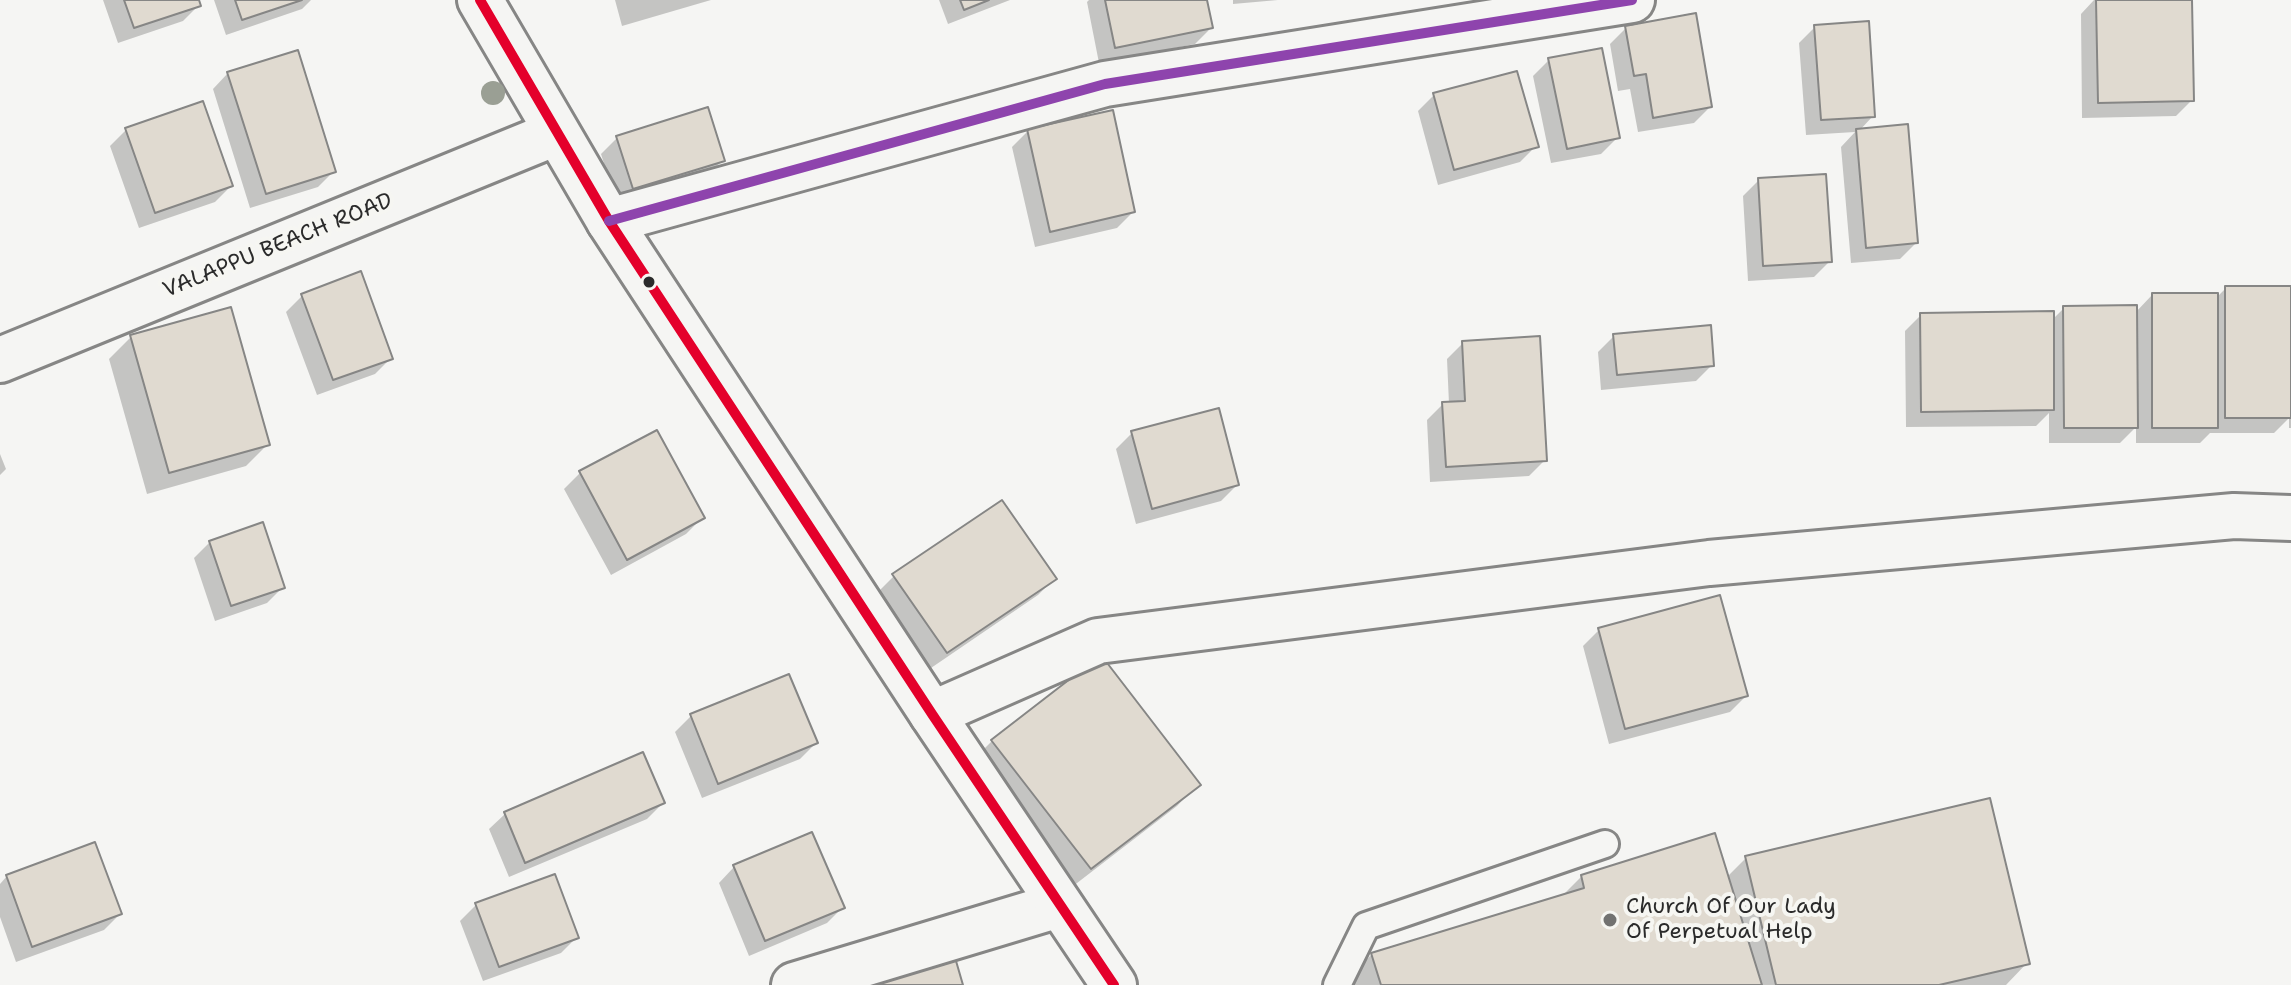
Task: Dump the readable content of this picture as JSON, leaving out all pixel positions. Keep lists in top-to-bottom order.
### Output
{
  "streets": {
    "street": ["VALAPPU BEACH ROAD"]
  },
  "places": ["Church Of Our Lady Of Perpetual Help"]
}
